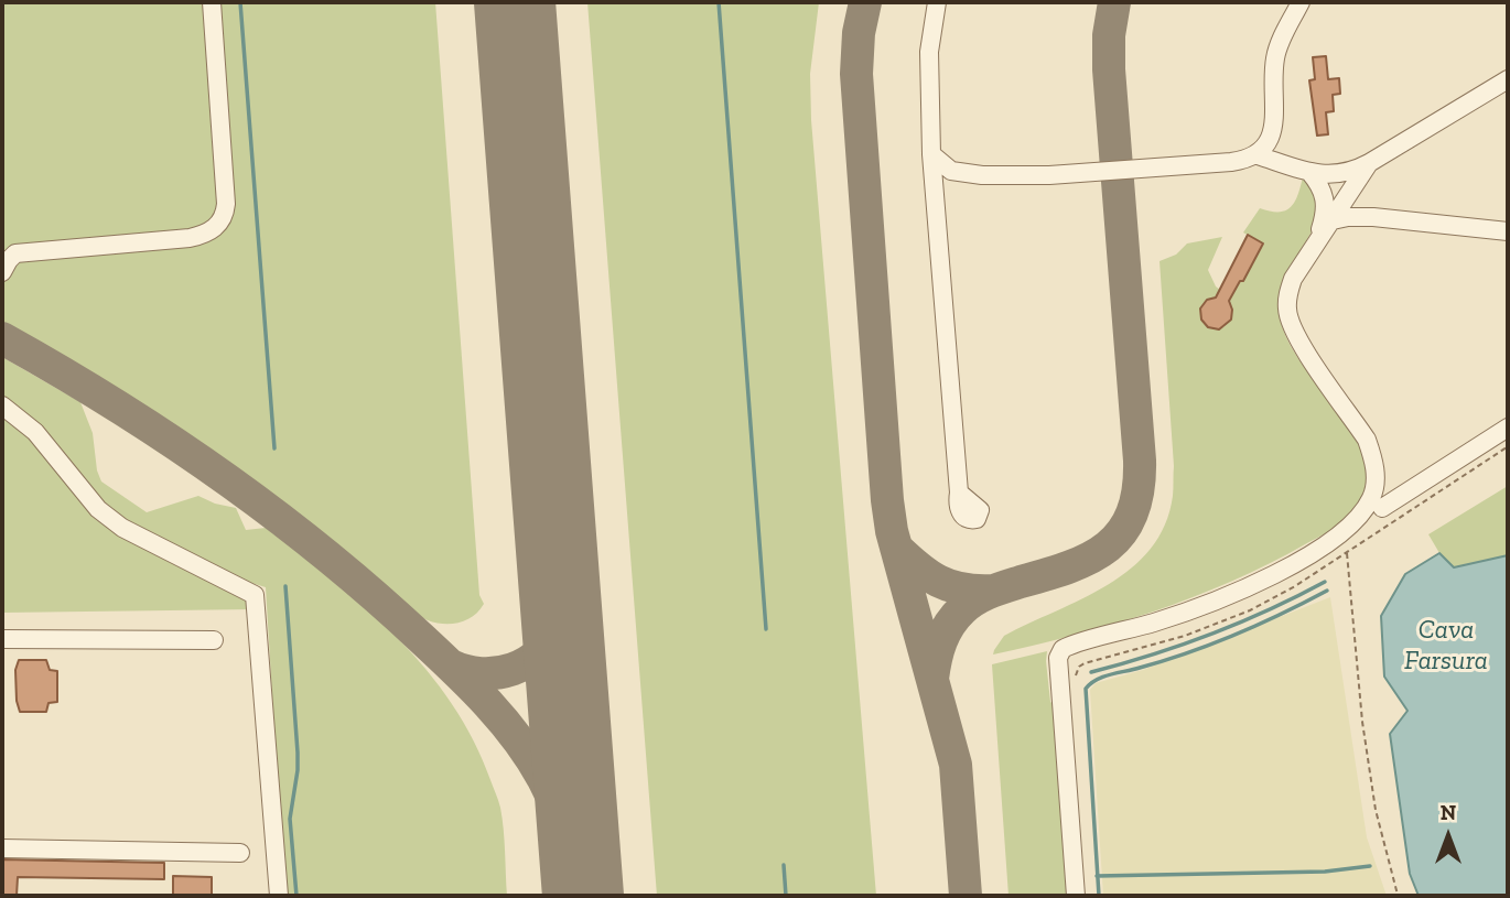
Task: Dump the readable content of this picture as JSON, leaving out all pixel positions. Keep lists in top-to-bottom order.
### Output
{
  "water": ["Cava Farsura"],
  "north": "top"
}
